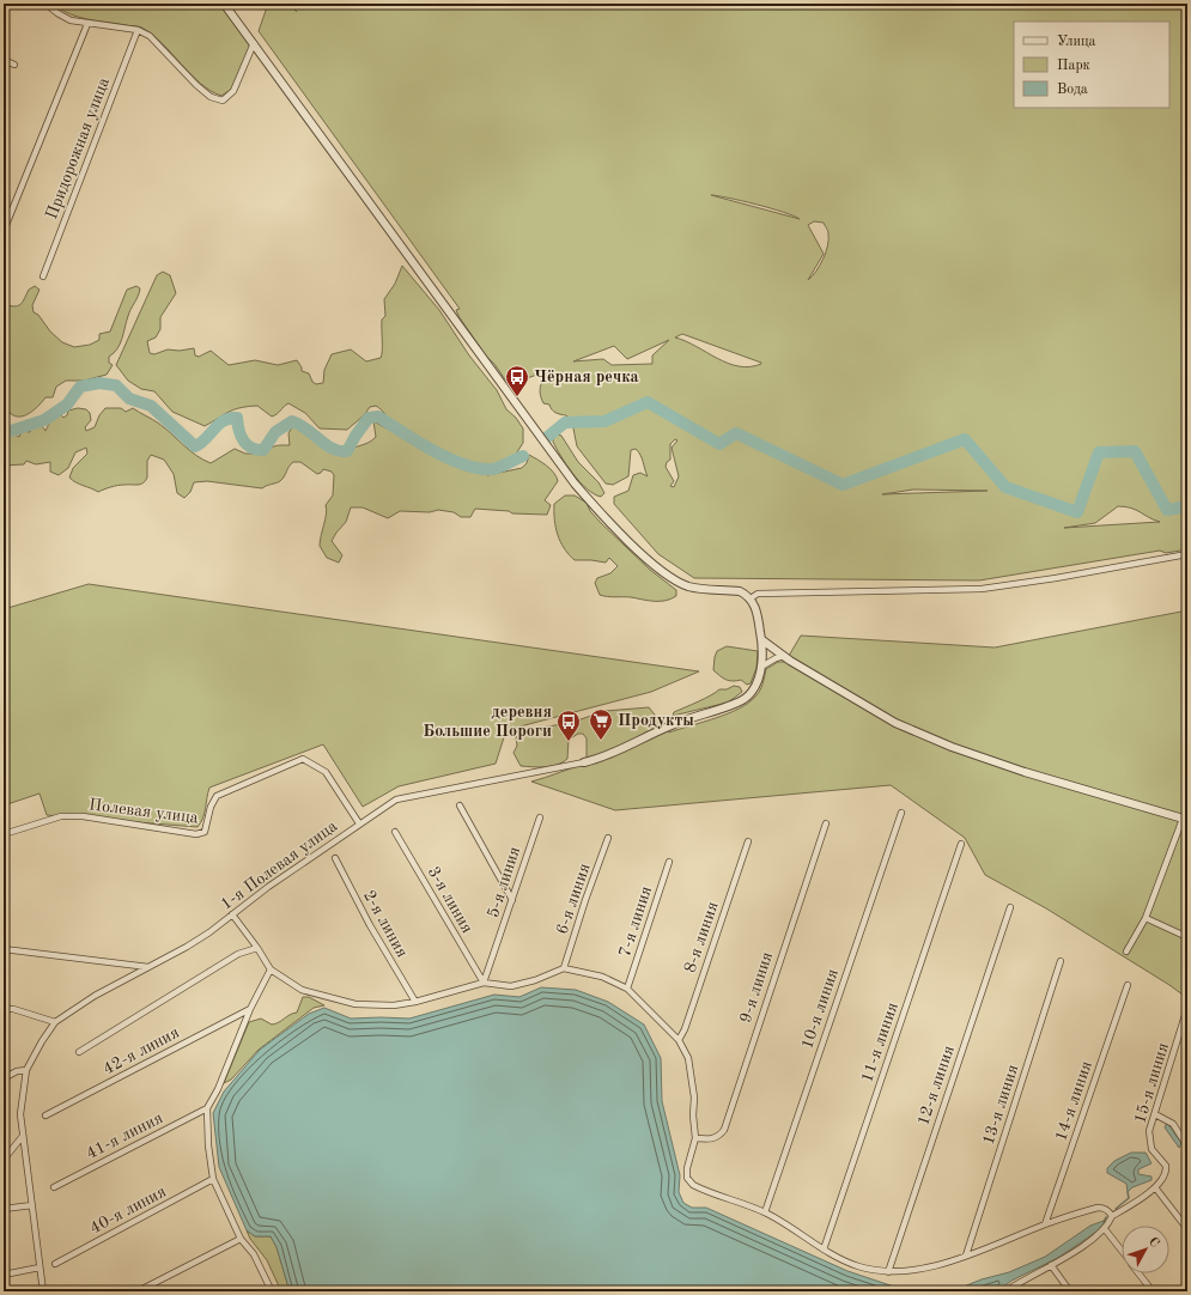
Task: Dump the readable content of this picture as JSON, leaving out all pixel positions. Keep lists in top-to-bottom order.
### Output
{
  "streets": {
    "street": [
      "Придорожная улица",
      "Полевая улица",
      "1-я Полевая улица",
      "5-я линия",
      "6-я линия",
      "3-я линия",
      "7-я линия",
      "2-я линия",
      "8-я линия",
      "9-я линия",
      "10-я линия",
      "11-я линия",
      "42-я линия",
      "15-я линия",
      "12-я линия",
      "14-я линия",
      "13-я линия",
      "41-я линия",
      "40-я линия"
    ]
  },
  "crossings": [
    ["Полевая улица", "1-я Полевая улица"],
    ["5-я линия", "3-я линия"]
  ],
  "places": {
    "bus stop": ["Чёрная речка", "деревня Большие Пороги"],
    "supermarket": ["Продукты"]
  },
  "legend": ["Улица", "Парк", "Вода"],
  "north": "top right"
}
